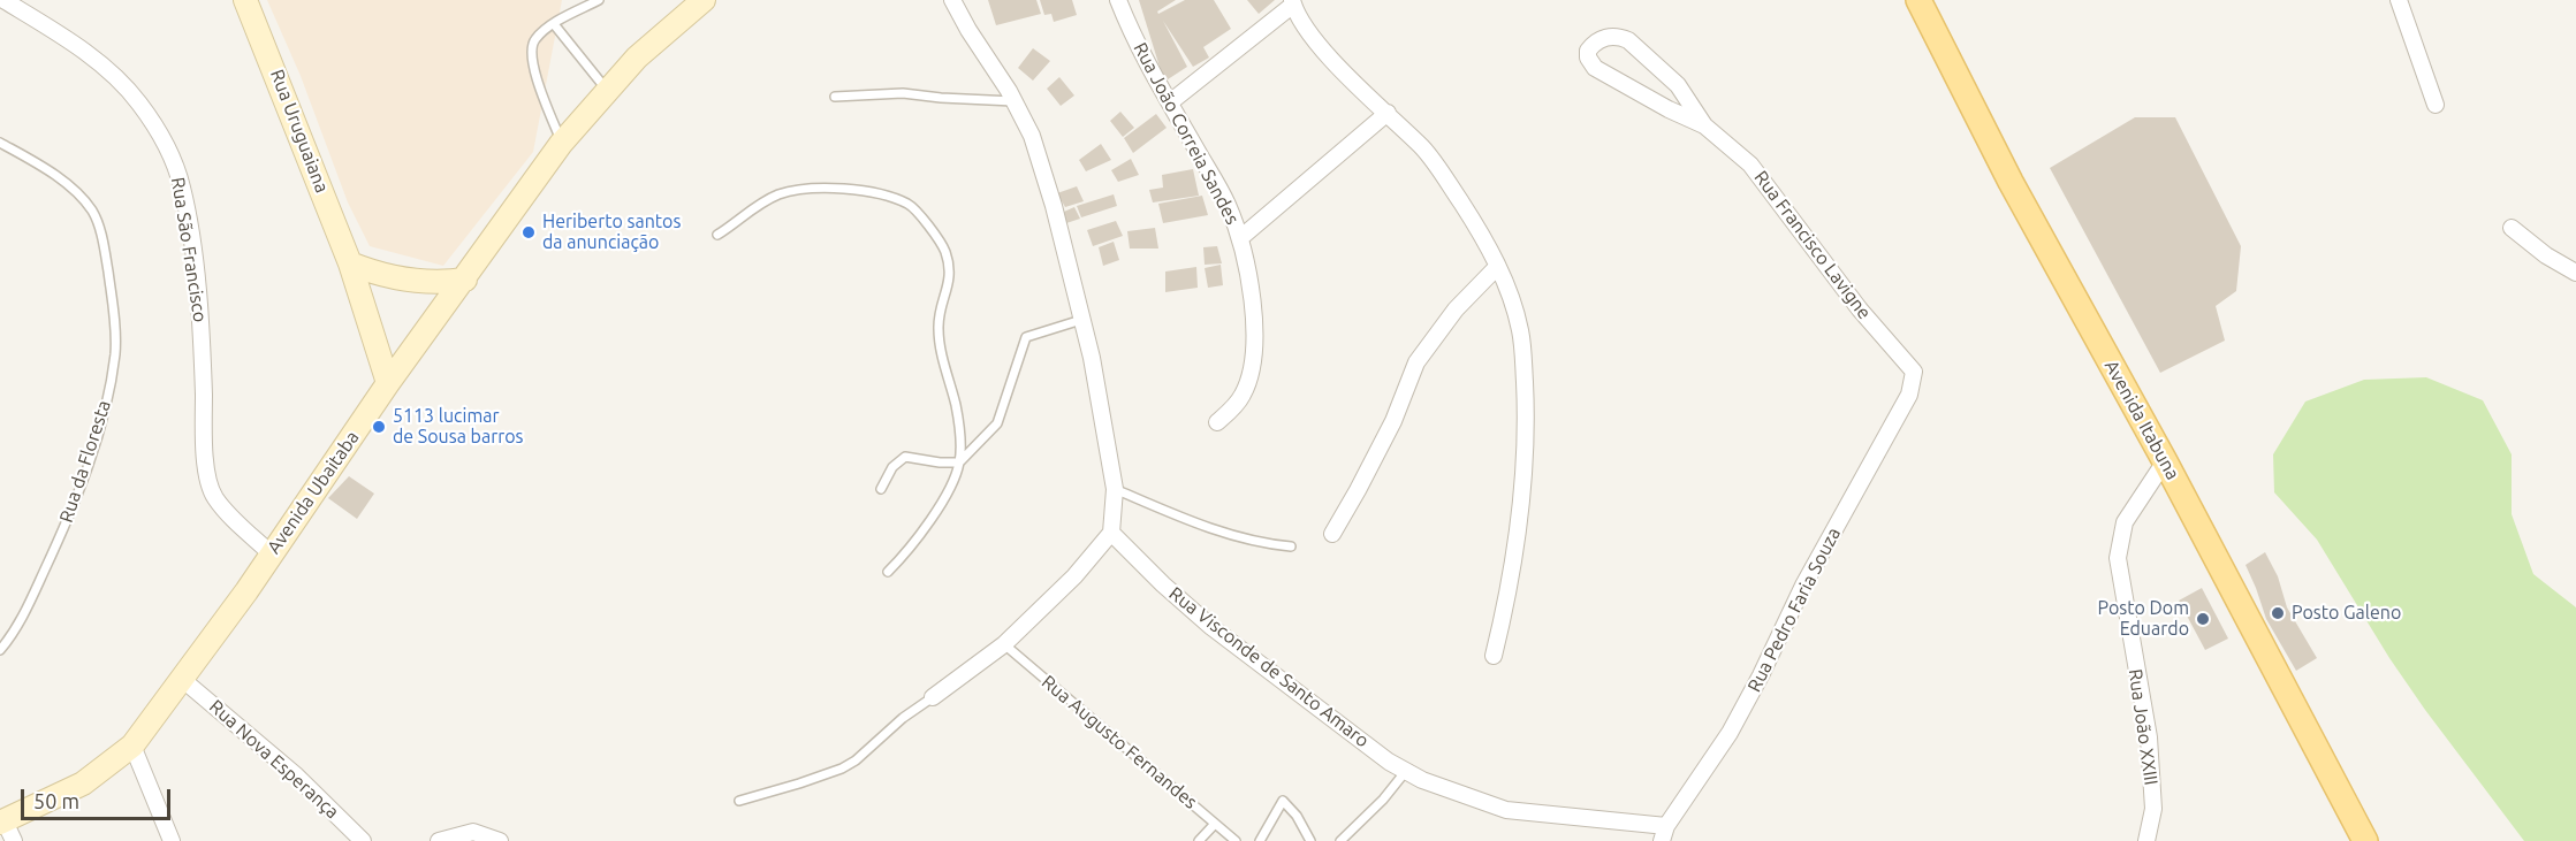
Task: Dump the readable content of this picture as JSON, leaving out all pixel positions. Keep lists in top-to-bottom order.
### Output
{
  "streets": {
    "main road": ["Rua Uruguaiana", "Avenida Itabuna", "Avenida Ubaitaba"],
    "street": [
      "Rua João Correia Sandes",
      "Rua Francisco Lavigne",
      "Rua São Francisco",
      "Rua Pedro Faria Souza",
      "Rua Visconde de Santo Amaro",
      "Rua João XXIII",
      "Rua Nova Esperança"
    ],
    "lane": ["Rua da Floresta", "Rua Augusto Fernandes"]
  },
  "crossings": [
    ["Rua Uruguaiana", "Avenida Ubaitaba"],
    ["Rua Francisco Lavigne", "Rua Pedro Faria Souza"],
    ["Rua São Francisco", "Avenida Ubaitaba"],
    ["Avenida Itabuna", "Rua João XXIII"],
    ["Avenida Ubaitaba", "Rua Nova Esperança"],
    ["Rua Pedro Faria Souza", "Rua Visconde de Santo Amaro"]
  ],
  "places": [
    "Heriberto santos da anunciação",
    "5113 lucimar de Sousa barros",
    "Posto Galeno",
    "Posto Dom Eduardo"
  ],
  "scale_bar": "50 m"
}
